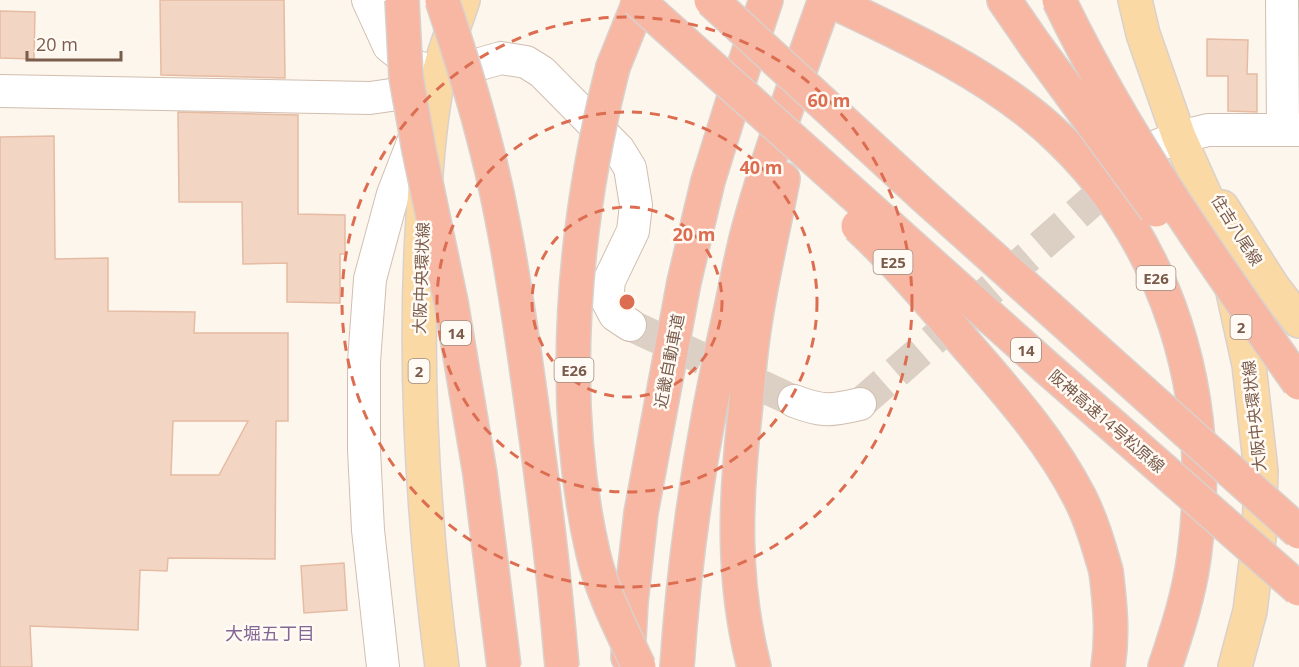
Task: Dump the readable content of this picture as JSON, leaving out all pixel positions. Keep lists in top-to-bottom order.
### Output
{
  "streets": {
    "highway": [
      "E25",
      "E26",
      "14",
      "近畿自動車道",
      "阪神高速14号松原線"
    ],
    "main road": ["住吉八尾線", "大阪中央環状線", "2"]
  },
  "crossings": [
    ["住吉八尾線", "大阪中央環状線"],
    ["E26", "阪神高速14号松原線"]
  ],
  "districts": ["大堀五丁目"],
  "scale_bar": "20 m",
  "rings": ["60 m", "40 m", "20 m"]
}
